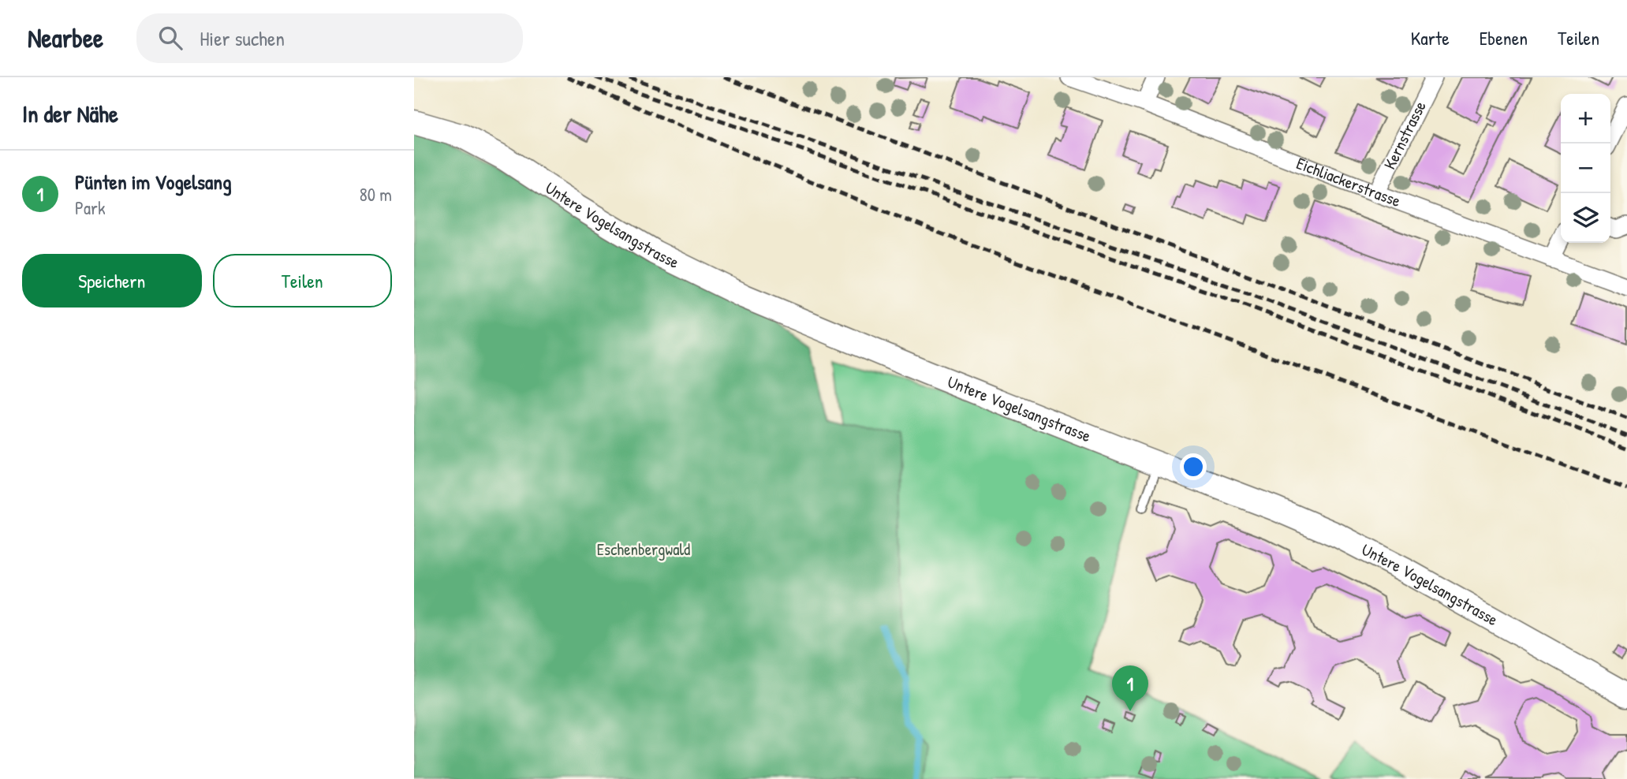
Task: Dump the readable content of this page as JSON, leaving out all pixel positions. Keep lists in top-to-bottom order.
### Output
{
  "streets": {
    "main road": ["Untere Vogelsangstrasse"],
    "street": ["Kernstrasse", "Eichliackerstrasse"]
  },
  "crossings": [
    ["Kernstrasse", "Eichliackerstrasse"]
  ],
  "parks": ["Eschenbergwald"],
  "page": {
    "header": "Nearbee",
    "search": "Hier suchen",
    "nav": ["Karte", "Ebenen", "Teilen"],
    "heading": "In der Nähe",
    "map_buttons": ["+", "−"],
    "list": [
      {
        "mark": "1",
        "name": "Pünten im Vogelsang",
        "note": "Park",
        "value": "80 m"
      }
    ],
    "buttons": ["Speichern", "Teilen"],
    "pins": "1"
  }
}
